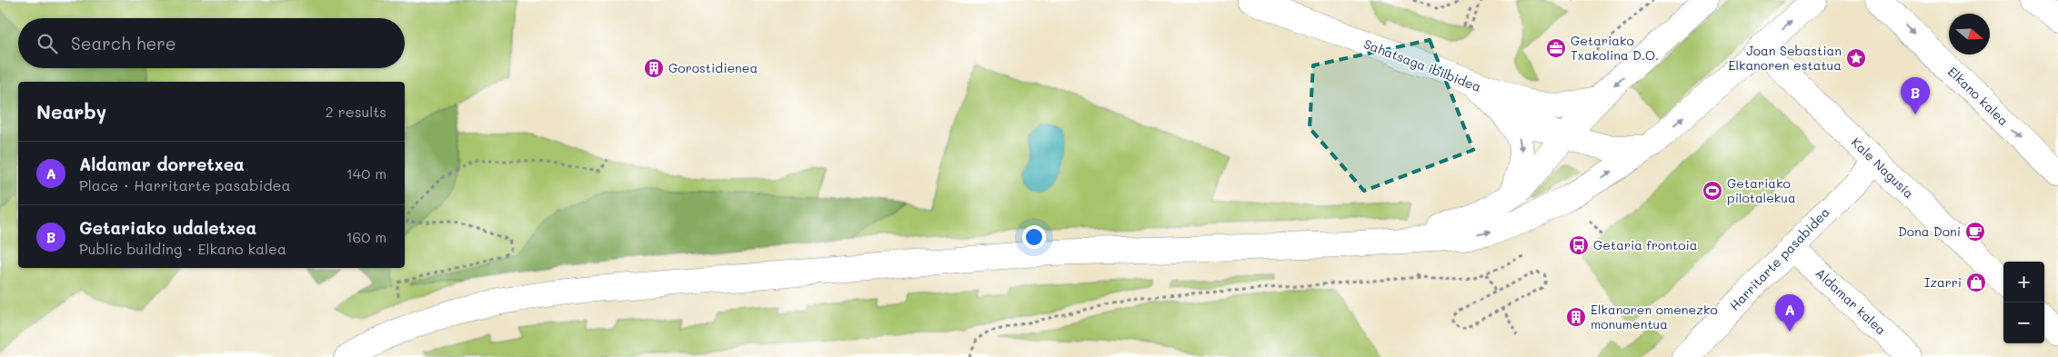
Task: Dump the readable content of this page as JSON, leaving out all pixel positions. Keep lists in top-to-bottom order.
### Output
{
  "streets": {
    "main road": [
      "Sahatsaga ibilbidea",
      "Elkano kalea",
      "Kale Nagusia",
      "Harritarte pasabidea",
      "Aldamar kalea"
    ]
  },
  "crossings": [
    ["Kale Nagusia", "Harritarte pasabidea"],
    ["Harritarte pasabidea", "Aldamar kalea"]
  ],
  "one_way": ["Elkano kalea"],
  "places": {
    "office": ["Getariako Txakolina D.O."],
    "place": ["Joan Sebastian Elkanoren estatua"],
    "building": ["Gorostidienea", "Elkanoren omenezko monumentua"],
    "sports": ["Getariako pilotalekua"],
    "cafe": ["Dona Doni"],
    "bus stop": ["Getaria frontoia"],
    "shop": ["Izarri"]
  },
  "north": "right",
  "page": {
    "search": "Search here",
    "pins": ["B", "A"],
    "heading": ["Nearby", "2 results"],
    "list": [
      {
        "mark": "A",
        "name": "Aldamar dorretxea",
        "note": "Place · Harritarte pasabidea",
        "value": "140 m"
      },
      {
        "mark": "B",
        "name": "Getariako udaletxea",
        "note": "Public building · Elkano kalea",
        "value": "160 m"
      }
    ],
    "map_buttons": ["+", "−"]
  }
}
